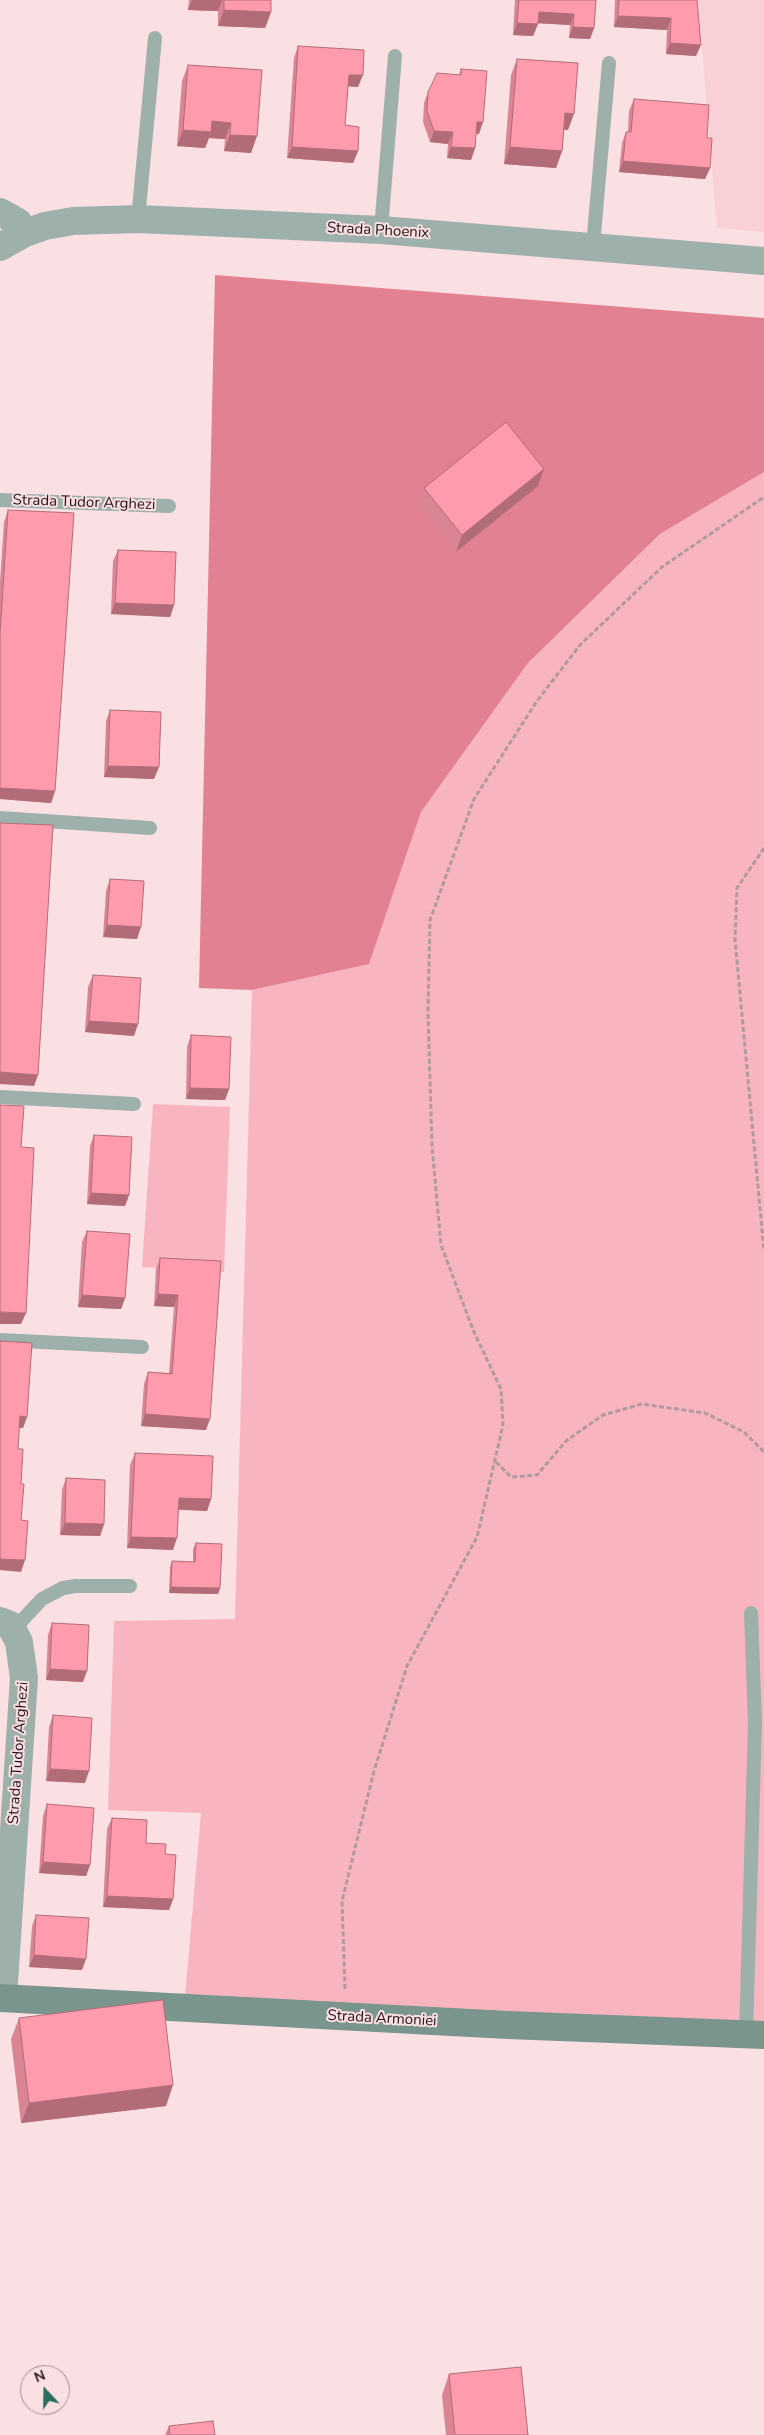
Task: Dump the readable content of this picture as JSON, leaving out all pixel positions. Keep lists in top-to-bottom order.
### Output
{
  "streets": {
    "street": ["Strada Phoenix", "Strada Tudor Arghezi", "Strada Armoniei"]
  },
  "crossings": [
    ["Strada Tudor Arghezi", "Strada Armoniei"]
  ],
  "north": "top"
}
